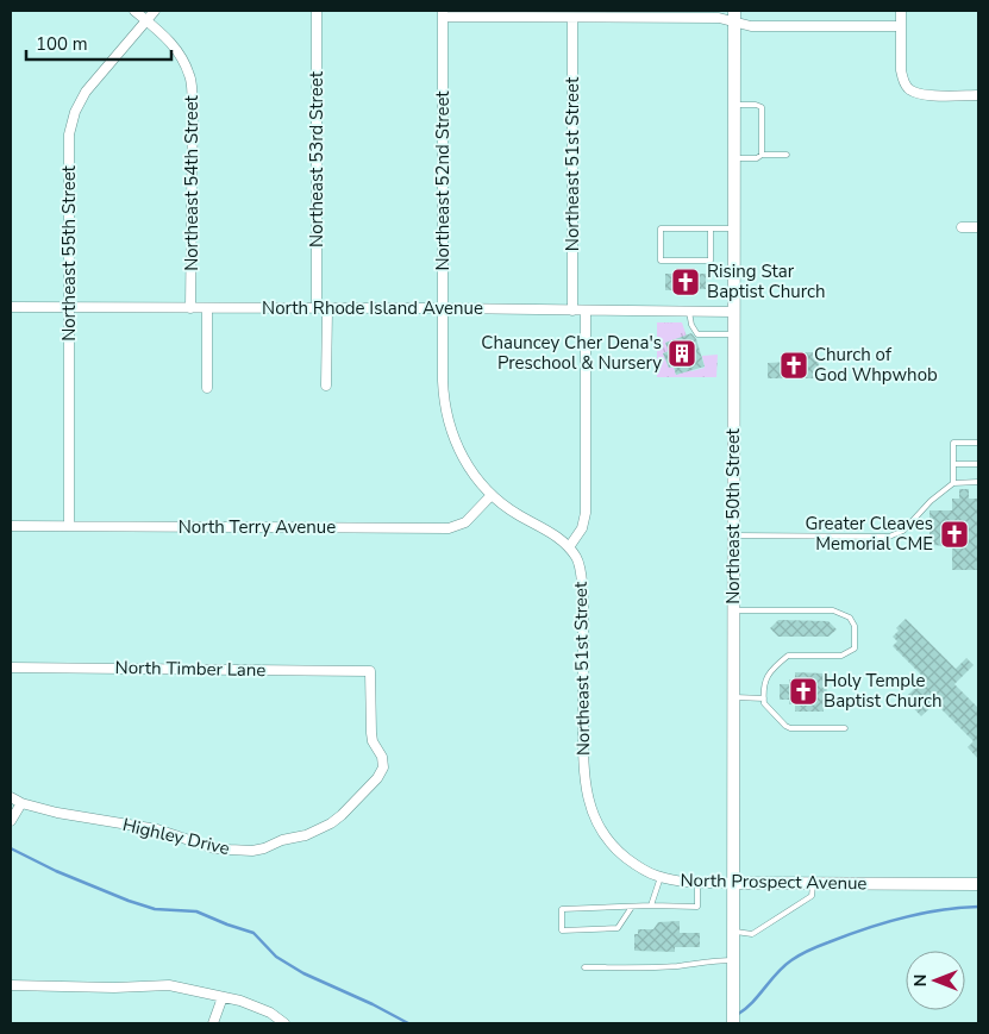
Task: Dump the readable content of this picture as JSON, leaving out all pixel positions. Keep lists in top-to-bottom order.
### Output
{
  "streets": {
    "street": [
      "Northeast 53rd Street",
      "Northeast 51st Street",
      "Northeast 52nd Street",
      "Northeast 54th Street",
      "Northeast 55th Street",
      "North Rhode Island Avenue",
      "Northeast 50th Street",
      "North Terry Avenue",
      "North Timber Lane",
      "Highley Drive",
      "North Prospect Avenue"
    ]
  },
  "crossings": [
    ["Northeast 53rd Street", "North Rhode Island Avenue"],
    ["Northeast 51st Street", "Northeast 52nd Street"],
    ["Northeast 51st Street", "North Rhode Island Avenue"],
    ["Northeast 51st Street", "North Prospect Avenue"],
    ["Northeast 52nd Street", "North Rhode Island Avenue"],
    ["Northeast 52nd Street", "North Terry Avenue"],
    ["Northeast 54th Street", "Northeast 55th Street"],
    ["Northeast 54th Street", "North Rhode Island Avenue"],
    ["Northeast 55th Street", "North Rhode Island Avenue"],
    ["Northeast 55th Street", "North Terry Avenue"],
    ["North Rhode Island Avenue", "Northeast 50th Street"],
    ["Northeast 50th Street", "North Prospect Avenue"],
    ["North Timber Lane", "Highley Drive"]
  ],
  "places": {
    "church": [
      "Rising Star Baptist Church",
      "Church of God Whpwhob",
      "Greater Cleaves Memorial CME",
      "Holy Temple Baptist Church"
    ],
    "building": ["Chauncey Cher Dena's Preschool & Nursery"]
  },
  "scale_bar": "100 m",
  "north": "left"
}
